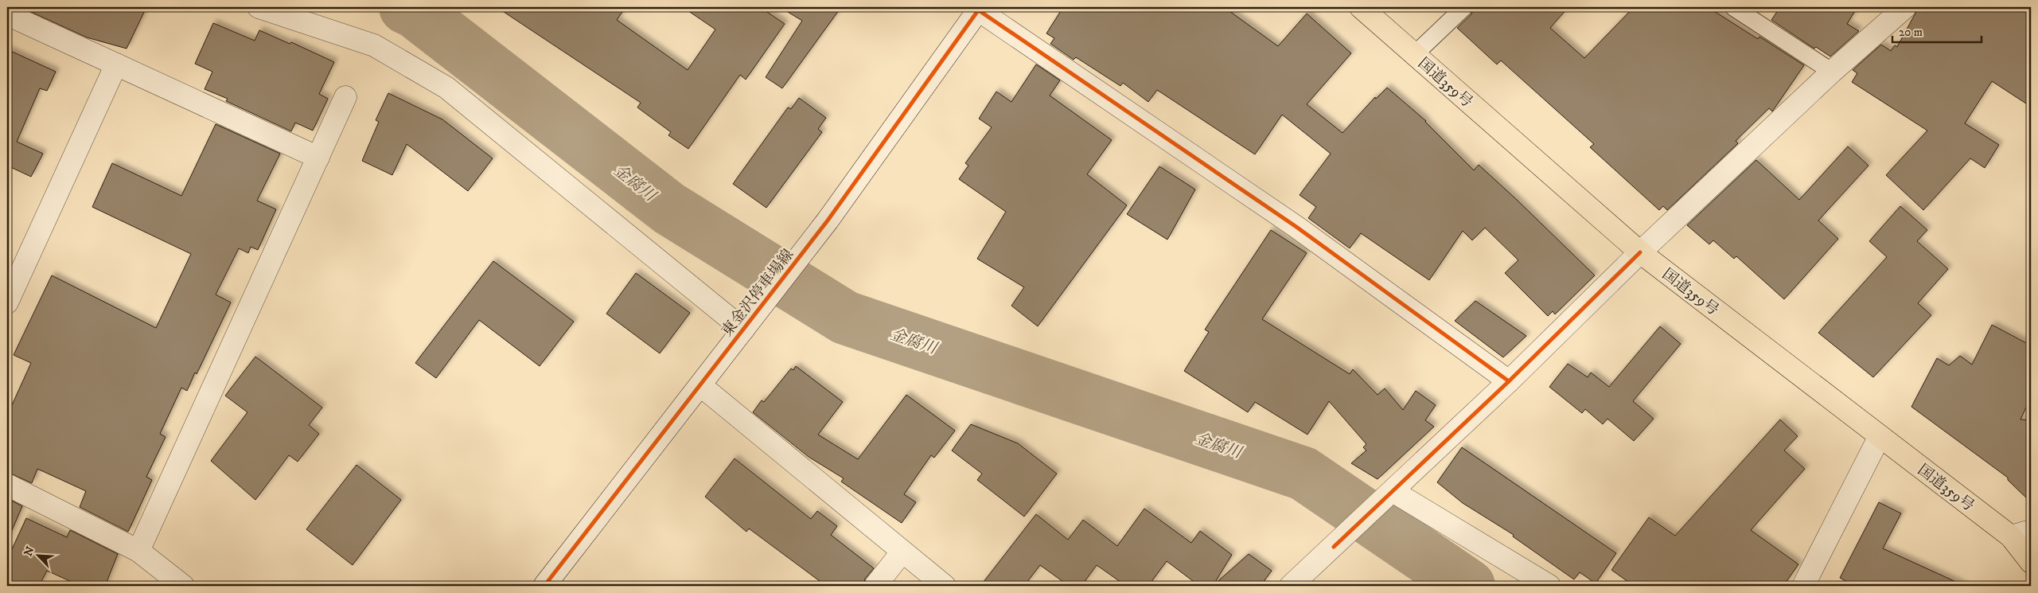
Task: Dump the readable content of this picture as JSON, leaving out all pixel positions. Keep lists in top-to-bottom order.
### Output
{
  "streets": {
    "highway": ["国道359号"],
    "street": ["東金沢停車場線"]
  },
  "water": ["金腐川"],
  "scale_bar": "20 m",
  "north": "top left"
}
